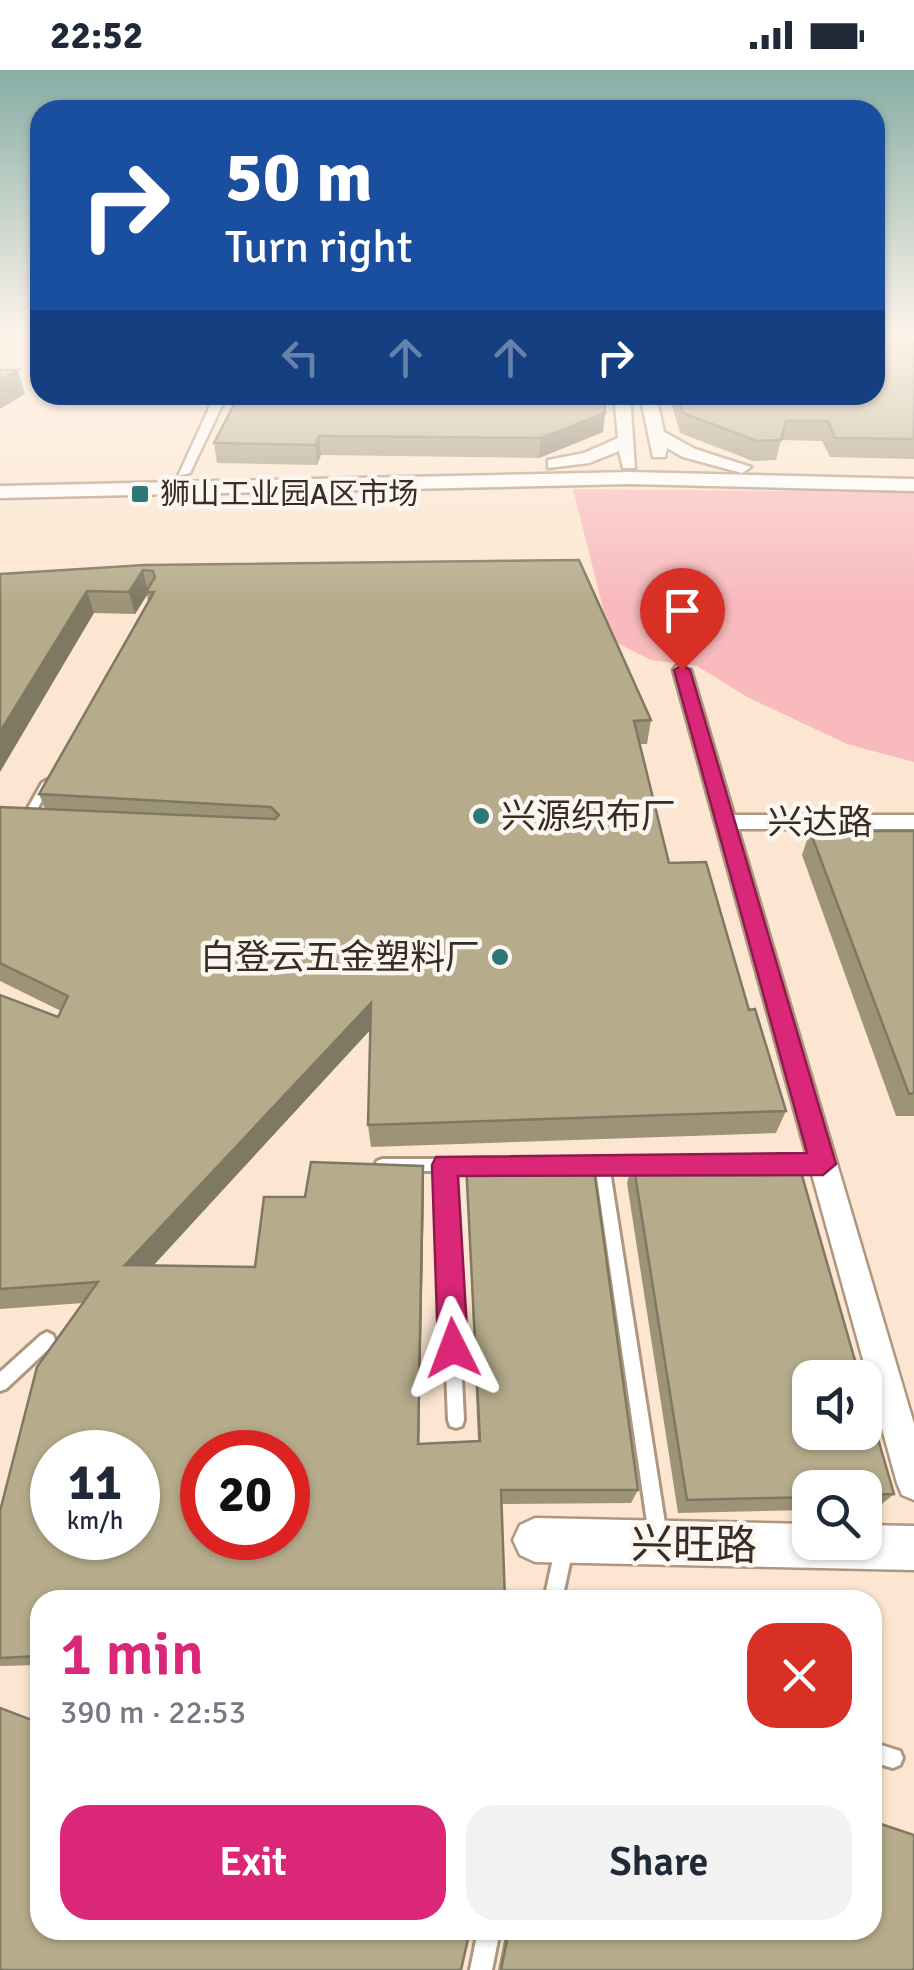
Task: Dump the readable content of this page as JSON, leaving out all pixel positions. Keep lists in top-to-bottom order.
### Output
{
  "streets": {
    "street": ["兴达路", "兴旺路"]
  },
  "places": {
    "transit": ["狮山工业园A区市场"],
    "other": ["兴源织布厂", "白登云五金塑料厂"]
  },
  "page": {
    "status": "22:52",
    "turn": ["50 m", "Turn right"],
    "speed": "11 km/h",
    "limit": "20",
    "heading": ["1 min", "390 m · 22:53"],
    "buttons": ["Exit", "Share"]
  }
}
